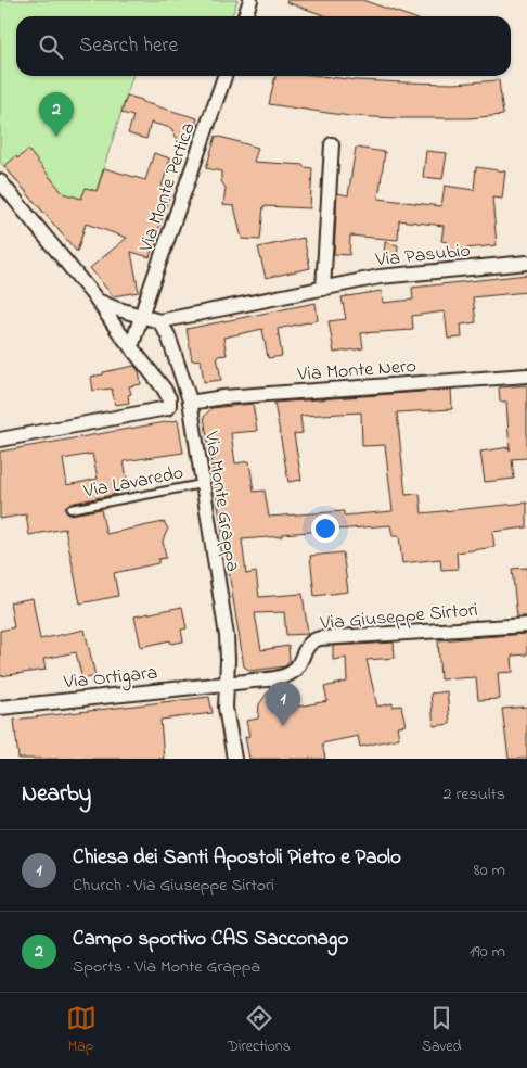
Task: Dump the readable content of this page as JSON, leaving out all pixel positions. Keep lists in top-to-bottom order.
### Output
{
  "streets": {
    "street": [
      "Via Monte Pertica",
      "Via Pasubio",
      "Via Monte Nero",
      "Via Monte Grappa",
      "Via Giuseppe Sirtori",
      "Via Ortigara"
    ],
    "lane": ["Via Lavaredo"]
  },
  "crossings": [
    ["Via Pasubio", "Via Monte Grappa"],
    ["Via Monte Nero", "Via Monte Grappa"],
    ["Via Lavaredo", "Via Monte Grappa"],
    ["Via Monte Grappa", "Via Giuseppe Sirtori"],
    ["Via Monte Grappa", "Via Ortigara"],
    ["Via Giuseppe Sirtori", "Via Ortigara"]
  ],
  "page": {
    "search": "Search here",
    "pins": ["2", "1"],
    "heading": ["Nearby", "2 results"],
    "list": [
      {
        "mark": "1",
        "name": "Chiesa dei Santi Apostoli Pietro e Paolo",
        "note": "Church · Via Giuseppe Sirtori",
        "value": "80 m"
      },
      {
        "mark": "2",
        "name": "Campo sportivo CAS Sacconago",
        "note": "Sports · Via Monte Grappa",
        "value": "190 m"
      }
    ],
    "nav": ["Map", "Directions", "Saved"]
  }
}
